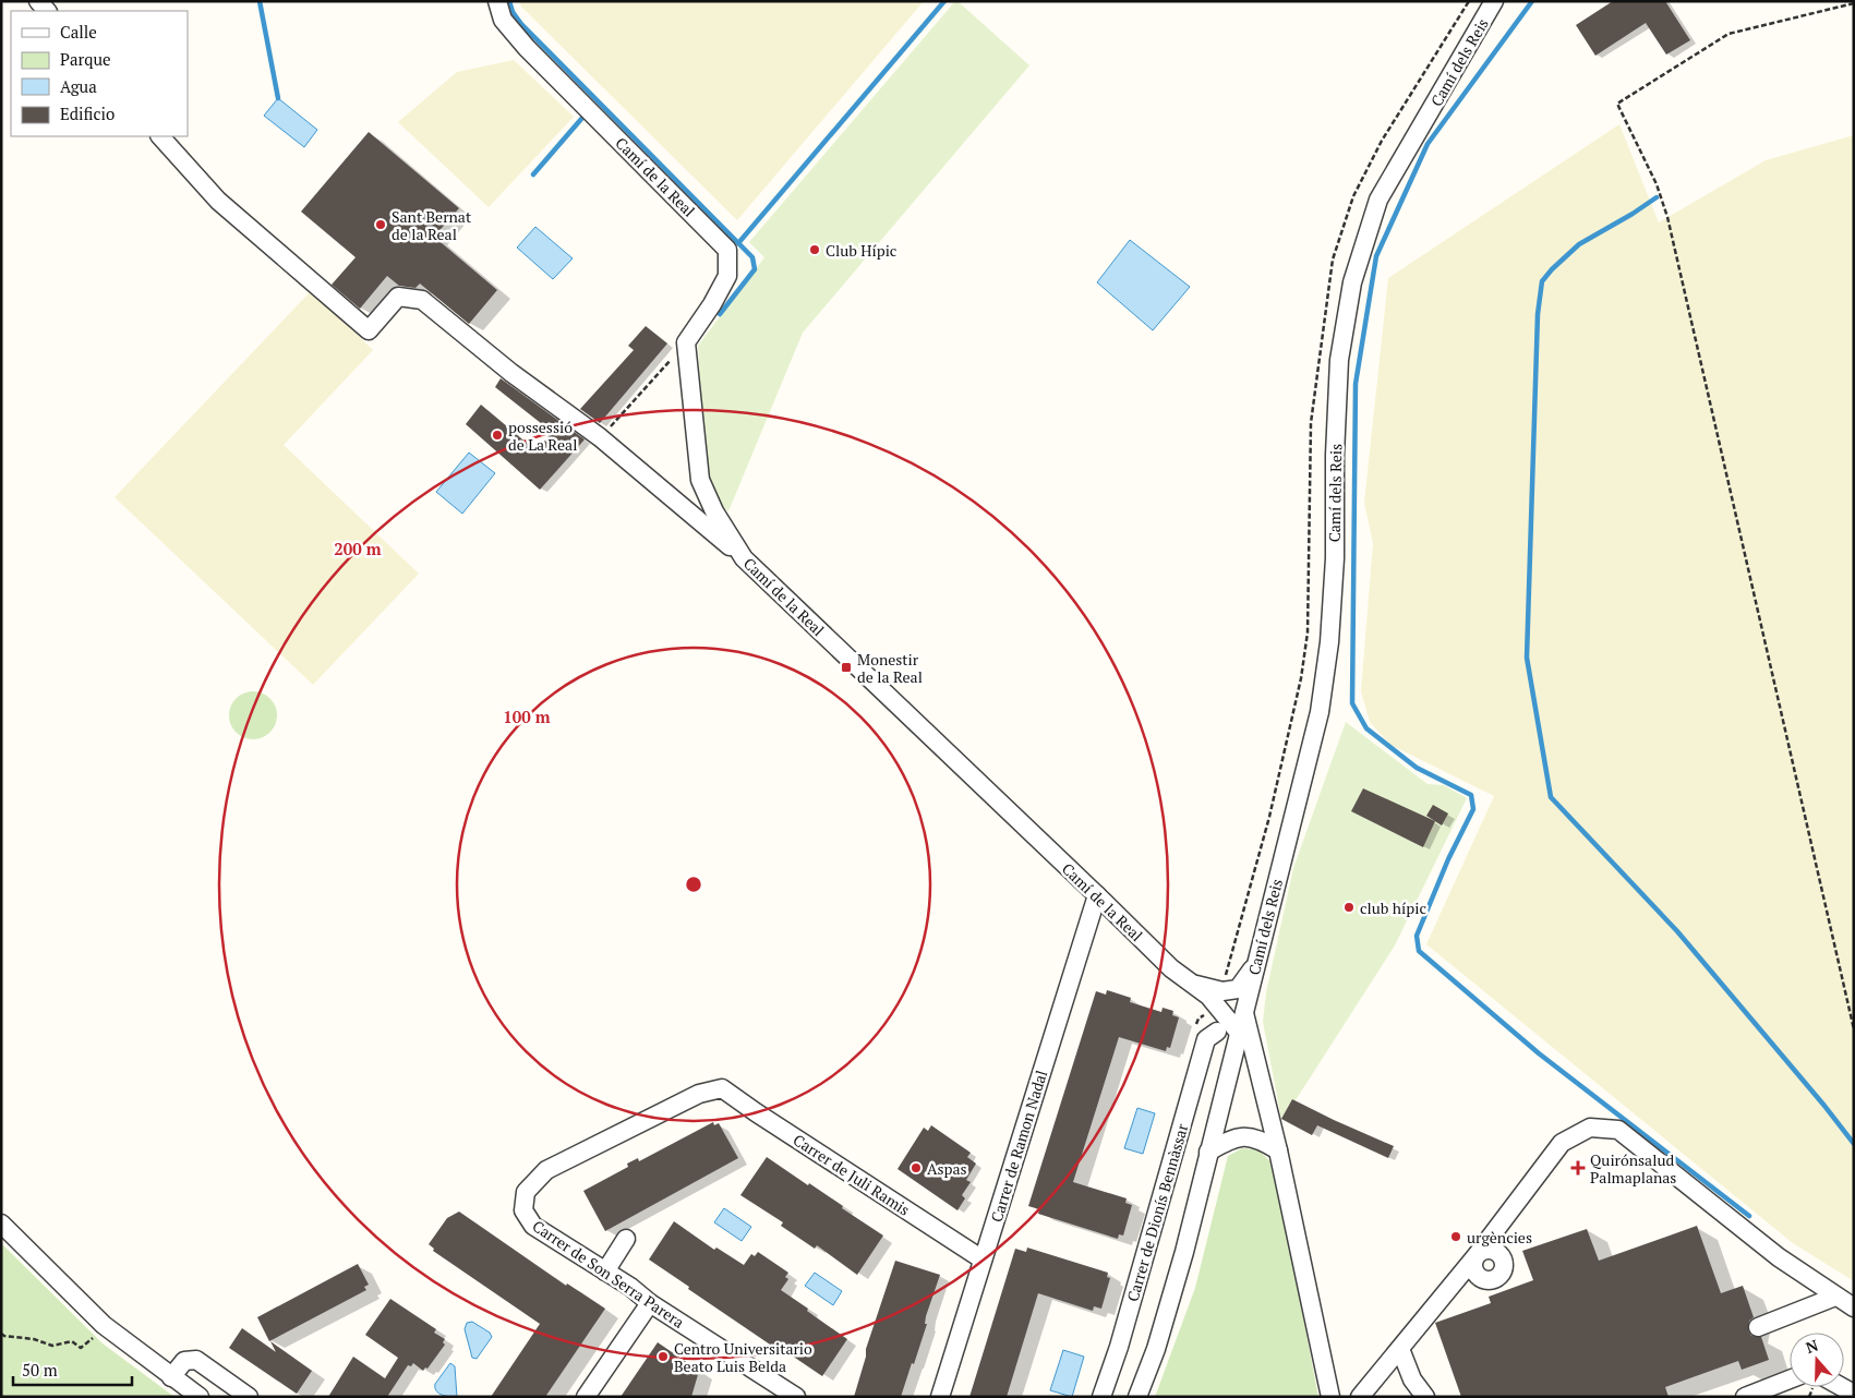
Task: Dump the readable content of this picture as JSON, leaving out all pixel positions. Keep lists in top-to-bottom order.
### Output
{
  "streets": {
    "street": [
      "Camí dels Reis",
      "Camí de la Real",
      "Carrer de Ramon Nadal",
      "Carrer de Juli Ramis",
      "Carrer de Dionís Bennàssar",
      "Carrer de Son Serra Parera"
    ]
  },
  "crossings": [
    ["Camí dels Reis", "Camí de la Real"],
    ["Camí de la Real", "Carrer de Ramon Nadal"],
    ["Carrer de Ramon Nadal", "Carrer de Juli Ramis"],
    ["Carrer de Juli Ramis", "Carrer de Son Serra Parera"]
  ],
  "places": {
    "other": [
      "Sant Bernat de la Real",
      "Club Hípic",
      "possessió de La Real",
      "club hípic",
      "Aspas",
      "urgències",
      "Centro Universitario Beato Luis Belda"
    ],
    "transit": ["Monestir de la Real"],
    "health": ["Quirónsalud Palmaplanas"]
  },
  "legend": [
    "Calle",
    "Parque",
    "Agua",
    "Edificio"
  ],
  "scale_bar": "50 m",
  "north": "top",
  "rings": ["200 m", "100 m"]
}
